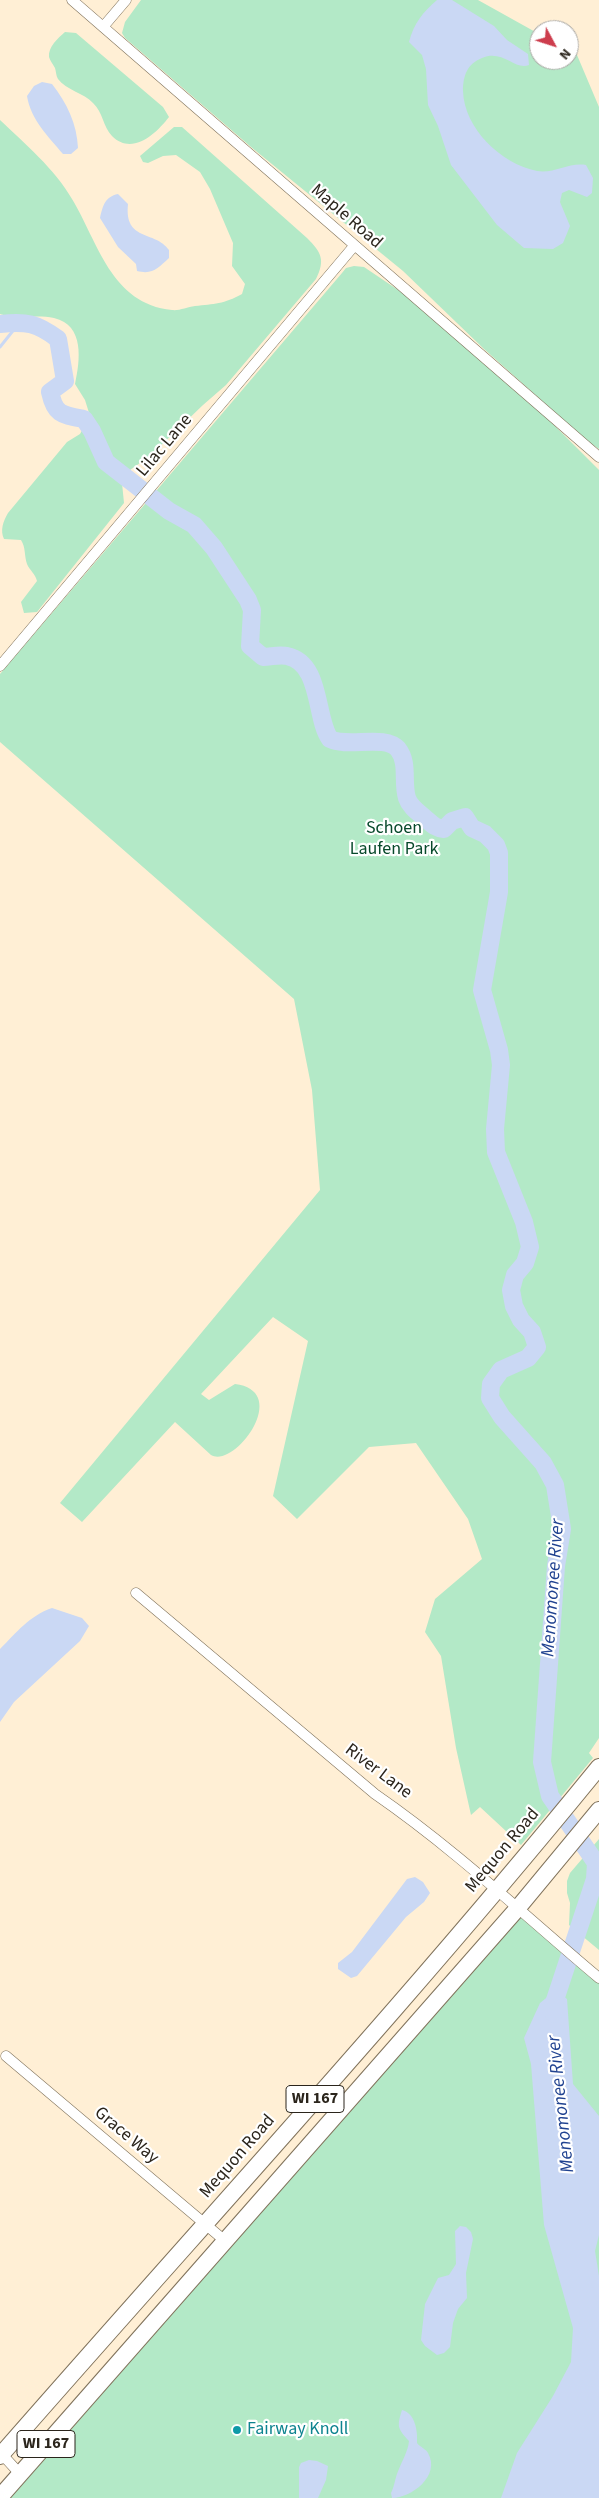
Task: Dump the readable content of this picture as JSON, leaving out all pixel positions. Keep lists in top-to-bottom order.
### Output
{
  "streets": {
    "main road": ["Mequon Road", "WI 167"],
    "street": [
      "Maple Road",
      "Lilac Lane",
      "River Lane",
      "Grace Way"
    ]
  },
  "crossings": [
    ["Maple Road", "Lilac Lane"],
    ["River Lane", "Mequon Road"],
    ["River Lane", "WI 167"],
    ["Mequon Road", "Grace Way"],
    ["WI 167", "Grace Way"]
  ],
  "water": ["Menomonee River"],
  "parks": ["Schoen Laufen Park"],
  "places": ["Fairway Knoll"],
  "north": "bottom right"
}
